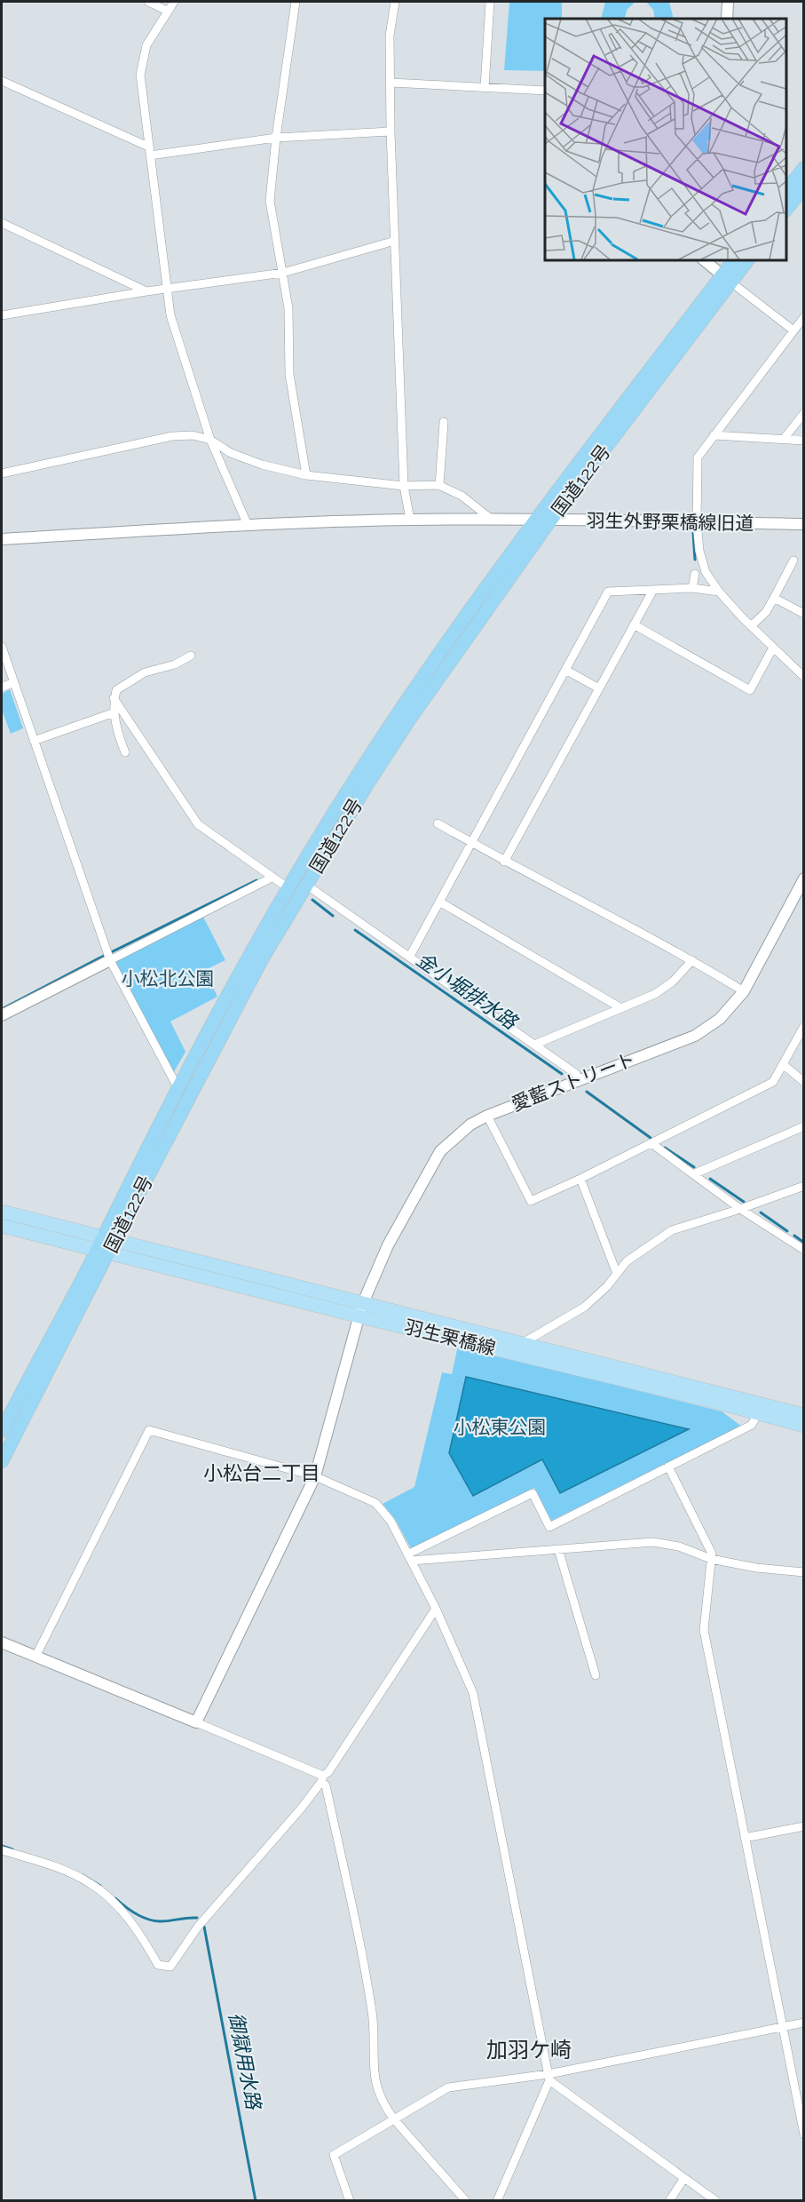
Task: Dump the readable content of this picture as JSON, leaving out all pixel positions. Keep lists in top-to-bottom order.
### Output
{
  "streets": {
    "highway": ["国道122号"],
    "main road": ["羽生栗橋線"],
    "street": ["羽生外野栗橋線旧道", "愛藍ストリート"]
  },
  "crossings": [
    ["国道122号", "羽生外野栗橋線旧道"],
    ["国道122号", "羽生栗橋線"],
    ["愛藍ストリート", "羽生栗橋線"]
  ],
  "districts": ["小松台二丁目", "加羽ケ崎"],
  "water": ["金小堀排水路", "御獄用水路"],
  "parks": ["小松北公園", "小松東公園"]
}
